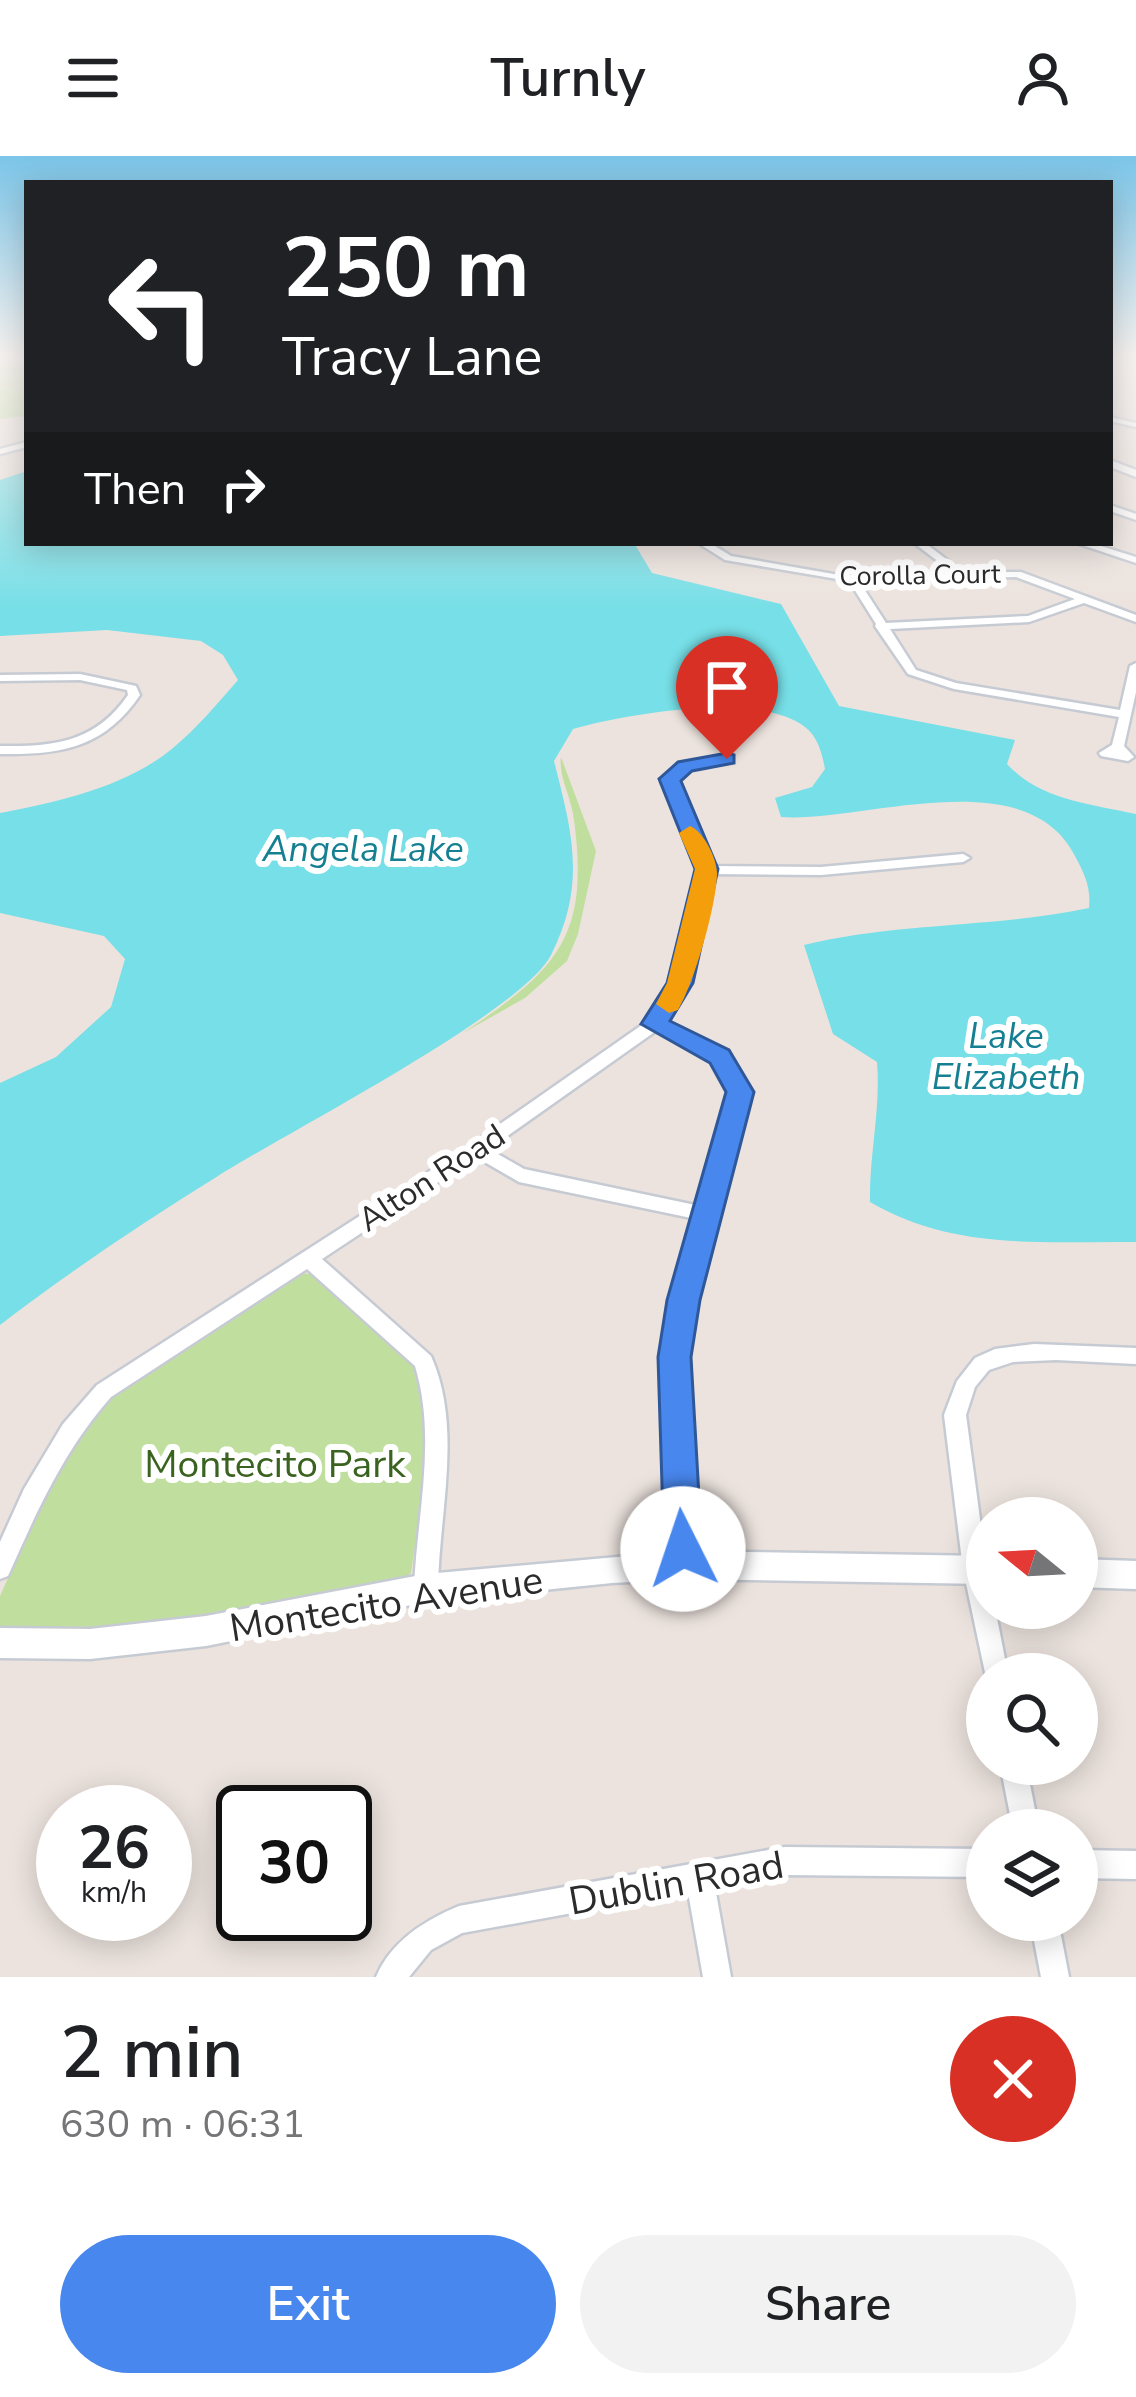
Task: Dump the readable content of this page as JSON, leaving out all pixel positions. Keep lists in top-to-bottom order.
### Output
{
  "streets": {
    "street": [
      "Corolla Court",
      "Alton Road",
      "Montecito Avenue",
      "Dublin Road"
    ]
  },
  "water": ["Angela Lake", "Lake Elizabeth"],
  "parks": ["Montecito Park"],
  "north": "left",
  "page": {
    "header": "Turnly",
    "turn": ["250 m", "Tracy Lane"],
    "then": "Then",
    "speed": "26 km/h",
    "limit": "30",
    "heading": ["2 min", "630 m · 06:31"],
    "buttons": ["Exit", "Share"]
  }
}
